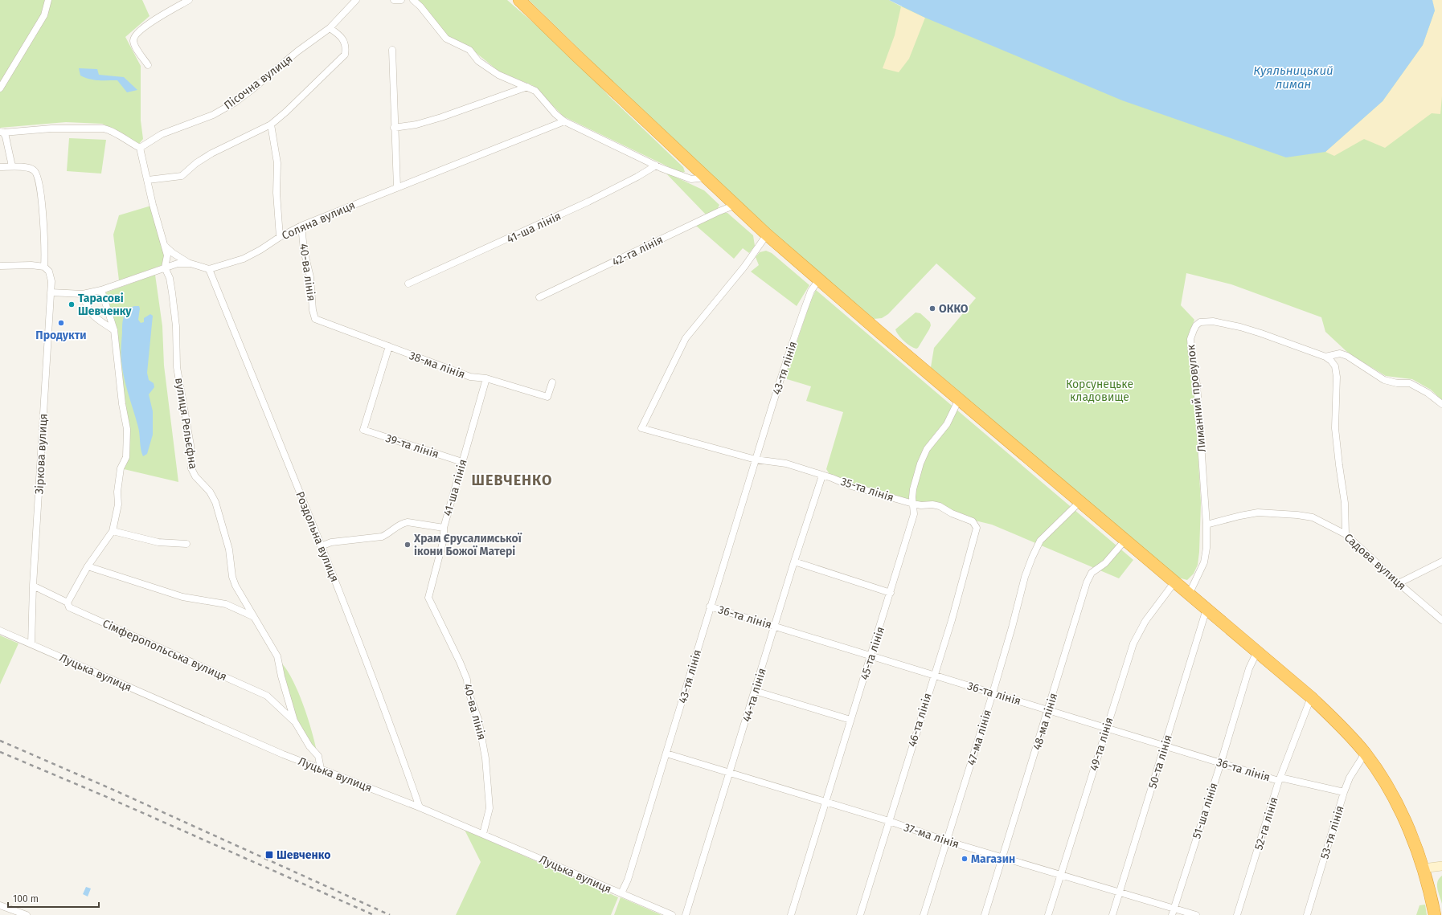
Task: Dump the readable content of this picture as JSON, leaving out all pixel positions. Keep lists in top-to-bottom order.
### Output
{
  "streets": {
    "street": [
      "Пісочна вулиця",
      "Соляна вулиця",
      "41-ша лінія",
      "42-га лінія",
      "40-ва лінія",
      "38-ма лінія",
      "43-тя лінія",
      "Лиманний провулок",
      "вулиця Рельєфна",
      "39-та лінія",
      "Зіркова вулиця",
      "35-та лінія",
      "Роздольна вулиця",
      "Садова вулиця",
      "36-та лінія",
      "Сімферопольська вулиця",
      "45-та лінія",
      "Луцька вулиця",
      "44-та лінія",
      "46-та лінія",
      "48-ма лінія",
      "47-ма лінія",
      "49-та лінія",
      "50-та лінія",
      "51-ша лінія",
      "52-га лінія",
      "53-тя лінія",
      "37-ма лінія"
    ]
  },
  "crossings": [
    ["Пісочна вулиця", "вулиця Рельєфна"],
    ["Соляна вулиця", "40-ва лінія"],
    ["Соляна вулиця", "Роздольна вулиця"],
    ["41-ша лінія", "40-ва лінія"],
    ["41-ша лінія", "38-ма лінія"],
    ["41-ша лінія", "39-та лінія"],
    ["40-ва лінія", "38-ма лінія"],
    ["40-ва лінія", "Луцька вулиця"],
    ["38-ма лінія", "39-та лінія"],
    ["43-тя лінія", "35-та лінія"],
    ["43-тя лінія", "36-та лінія"],
    ["43-тя лінія", "Луцька вулиця"],
    ["43-тя лінія", "37-ма лінія"],
    ["Лиманний провулок", "Садова вулиця"],
    ["вулиця Рельєфна", "Сімферопольська вулиця"],
    ["вулиця Рельєфна", "Луцька вулиця"],
    ["Зіркова вулиця", "Сімферопольська вулиця"],
    ["Зіркова вулиця", "Луцька вулиця"],
    ["35-та лінія", "45-та лінія"],
    ["35-та лінія", "44-та лінія"],
    ["35-та лінія", "46-та лінія"],
    ["Роздольна вулиця", "Луцька вулиця"],
    ["36-та лінія", "45-та лінія"],
    ["36-та лінія", "44-та лінія"],
    ["36-та лінія", "46-та лінія"],
    ["36-та лінія", "48-ма лінія"],
    ["36-та лінія", "47-ма лінія"],
    ["36-та лінія", "49-та лінія"],
    ["36-та лінія", "50-та лінія"],
    ["36-та лінія", "51-ша лінія"],
    ["36-та лінія", "52-га лінія"],
    ["36-та лінія", "53-тя лінія"],
    ["45-та лінія", "37-ма лінія"],
    ["44-та лінія", "37-ма лінія"],
    ["46-та лінія", "37-ма лінія"],
    ["48-ма лінія", "37-ма лінія"],
    ["47-ма лінія", "37-ма лінія"],
    ["49-та лінія", "37-ма лінія"],
    ["50-та лінія", "37-ма лінія"],
    ["51-ша лінія", "37-ма лінія"]
  ],
  "districts": ["ШЕВЧЕНКО"],
  "water": ["Куяльницький лиман"],
  "parks": ["Корсунецьке кладовище"],
  "places": {
    "other": [
      "Тарасові Шевченку",
      "ОККО",
      "Продукти",
      "Храм Єрусалимської ікони Божої Матері",
      "Магазин"
    ],
    "transit": ["Шевченко"]
  },
  "scale_bar": "100 m"
}
